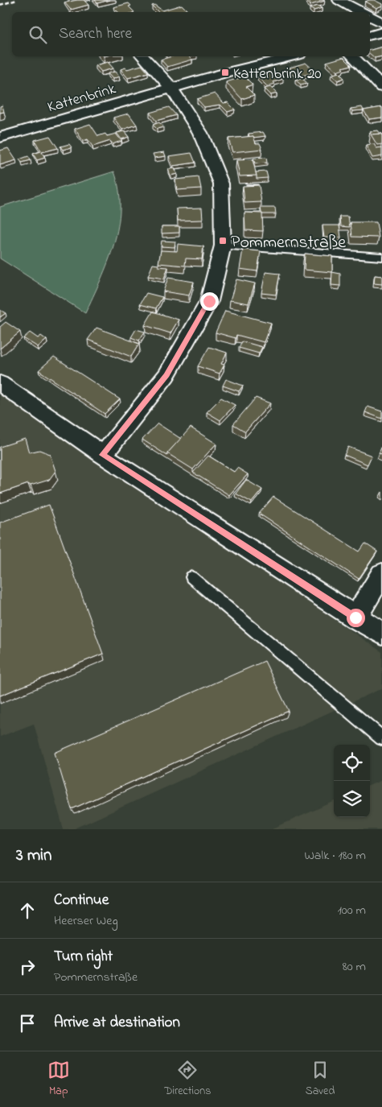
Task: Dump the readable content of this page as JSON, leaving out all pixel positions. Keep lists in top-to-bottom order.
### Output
{
  "streets": {
    "street": ["Kattenbrink"]
  },
  "places": {
    "transit": ["Kattenbrink 20", "Pommernstraße"]
  },
  "page": {
    "search": "Search here",
    "heading": ["3 min", "Walk · 180 m"],
    "list": [
      ["Continue", "Heerser Weg", "100 m"],
      ["Turn right", "Pommernstraße", "80 m"],
      "Arrive at destination"
    ],
    "nav": ["Map", "Directions", "Saved"]
  }
}
